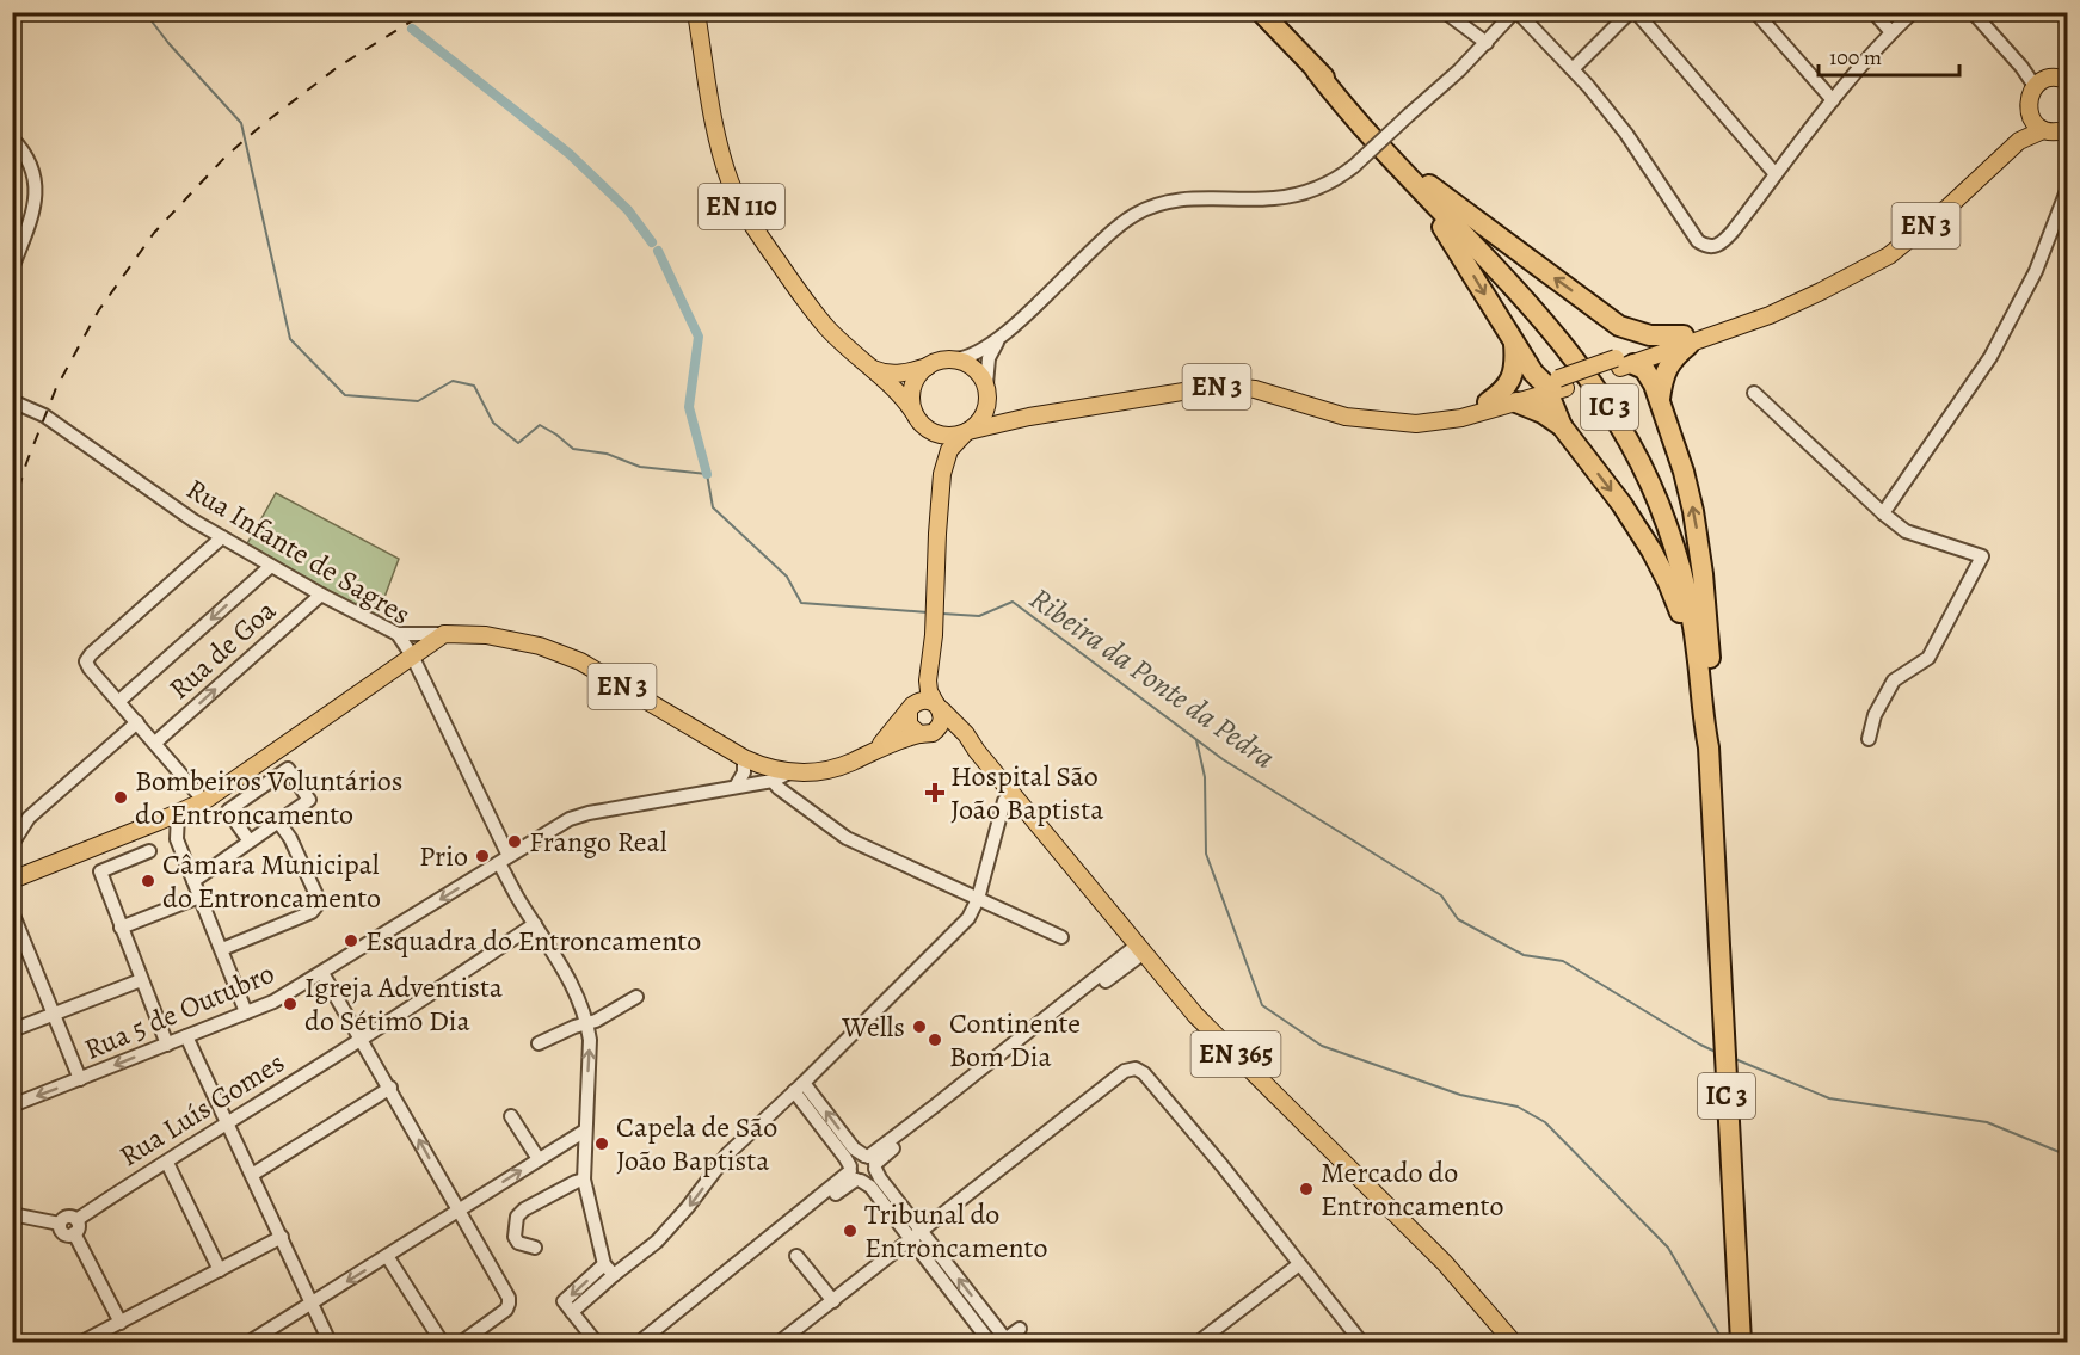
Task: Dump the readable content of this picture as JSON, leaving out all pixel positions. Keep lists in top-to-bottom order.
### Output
{
  "streets": {
    "highway": ["IC 3"],
    "main road": ["EN 110", "EN 3", "EN 365"],
    "street": [
      "Rua Infante de Sagres",
      "Rua de Goa",
      "Rua 5 de Outubro",
      "Rua Luís Gomes"
    ]
  },
  "crossings": [
    ["EN 3", "Rua 5 de Outubro"],
    ["EN 3", "EN 365"],
    ["Rua Infante de Sagres", "Rua de Goa"],
    ["Rua Infante de Sagres", "Rua 5 de Outubro"],
    ["Rua Infante de Sagres", "Rua Luís Gomes"]
  ],
  "water": ["Ribeira da Ponte da Pedra"],
  "places": {
    "health": ["Hospital São João Baptista"],
    "other": [
      "Bombeiros Voluntários do Entroncamento",
      "Frango Real",
      "Prio",
      "Câmara Municipal do Entroncamento",
      "Esquadra do Entroncamento",
      "Igreja Adventista do Sétimo Dia",
      "Wells",
      "Continente Bom Dia",
      "Capela de São João Baptista",
      "Mercado do Entroncamento",
      "Tribunal do Entroncamento"
    ]
  },
  "scale_bar": "100 m"
}
